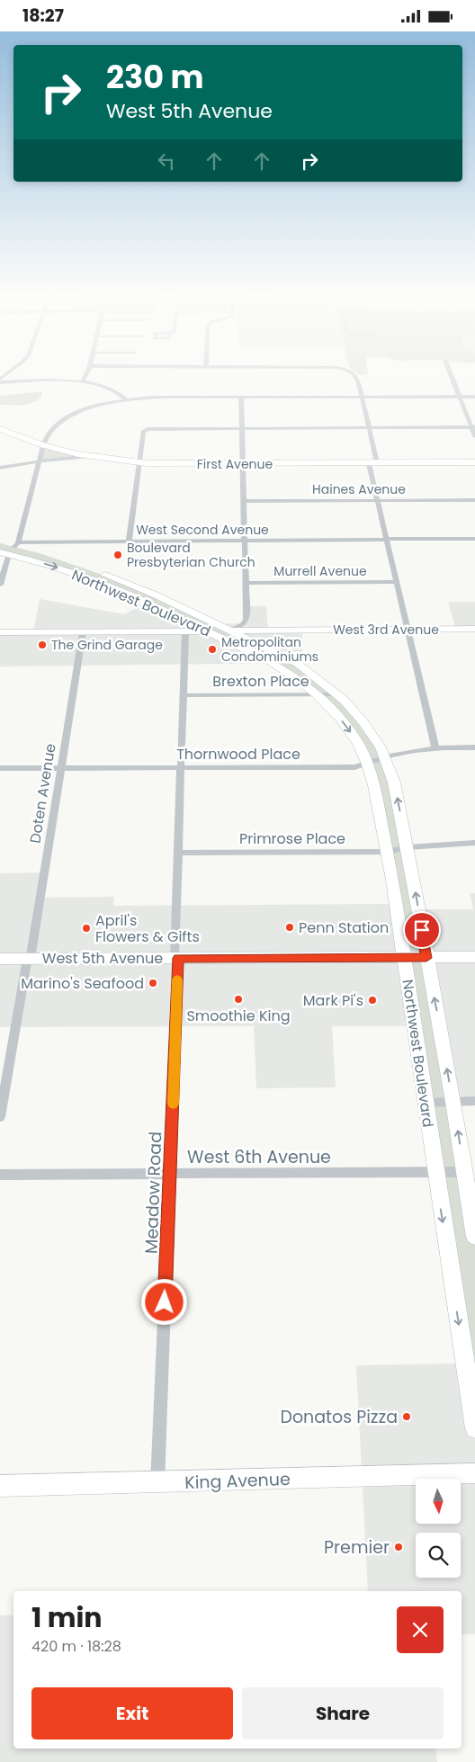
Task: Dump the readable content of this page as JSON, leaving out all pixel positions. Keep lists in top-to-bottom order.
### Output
{
  "streets": {
    "main road": [
      "First Avenue",
      "Northwest Boulevard",
      "West 3rd Avenue",
      "West 5th Avenue",
      "King Avenue"
    ],
    "street": [
      "Haines Avenue",
      "West Second Avenue",
      "Murrell Avenue",
      "Brexton Place",
      "Thornwood Place",
      "Doten Avenue",
      "Primrose Place",
      "West 6th Avenue",
      "Meadow Road"
    ]
  },
  "crossings": [
    ["West Second Avenue", "Northwest Boulevard"],
    ["Northwest Boulevard", "West 3rd Avenue"],
    ["Northwest Boulevard", "Brexton Place"],
    ["Northwest Boulevard", "Thornwood Place"],
    ["Northwest Boulevard", "Primrose Place"],
    ["Northwest Boulevard", "West 5th Avenue"],
    ["Northwest Boulevard", "West 6th Avenue"],
    ["West 3rd Avenue", "Doten Avenue"],
    ["West 3rd Avenue", "Meadow Road"],
    ["Brexton Place", "Meadow Road"],
    ["Thornwood Place", "Doten Avenue"],
    ["Thornwood Place", "Meadow Road"],
    ["Doten Avenue", "West 5th Avenue"],
    ["Primrose Place", "Meadow Road"],
    ["West 5th Avenue", "Meadow Road"],
    ["West 6th Avenue", "Meadow Road"],
    ["Meadow Road", "King Avenue"]
  ],
  "places": [
    "Boulevard Presbyterian Church",
    "The Grind Garage",
    "Metropolitan Condominiums",
    "Penn Station",
    "April's Flowers & Gifts",
    "Marino's Seafood",
    "Smoothie King",
    "Mark Pi's",
    "Donatos Pizza",
    "Premier"
  ],
  "north": "bottom",
  "page": {
    "status": "18:27",
    "turn": ["230 m", "West 5th Avenue"],
    "heading": ["1 min", "420 m · 18:28"],
    "buttons": ["Exit", "Share"]
  }
}
